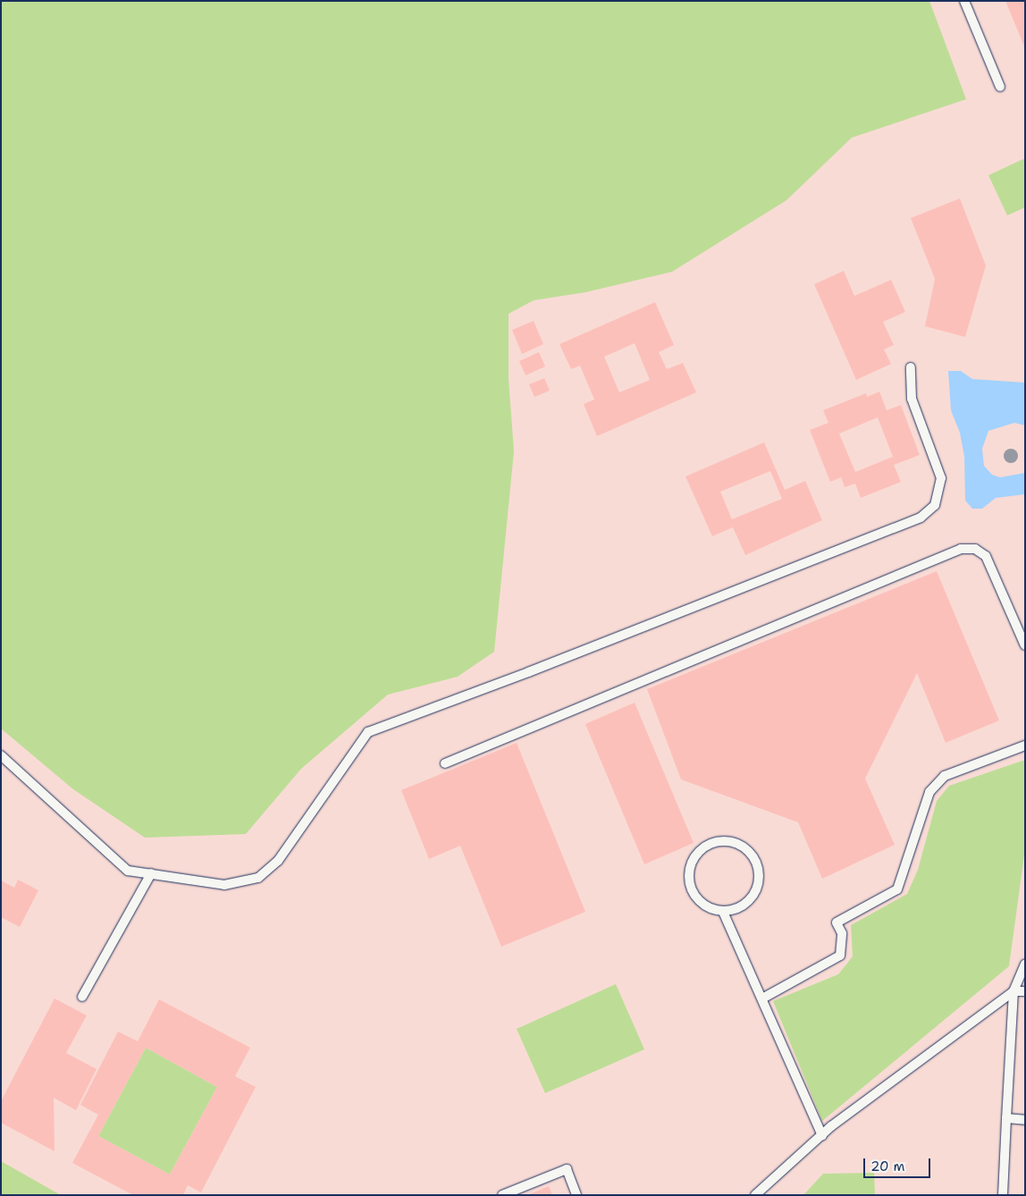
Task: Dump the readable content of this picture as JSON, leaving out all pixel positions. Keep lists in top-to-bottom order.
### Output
{
  "scale_bar": "20 m"
}
